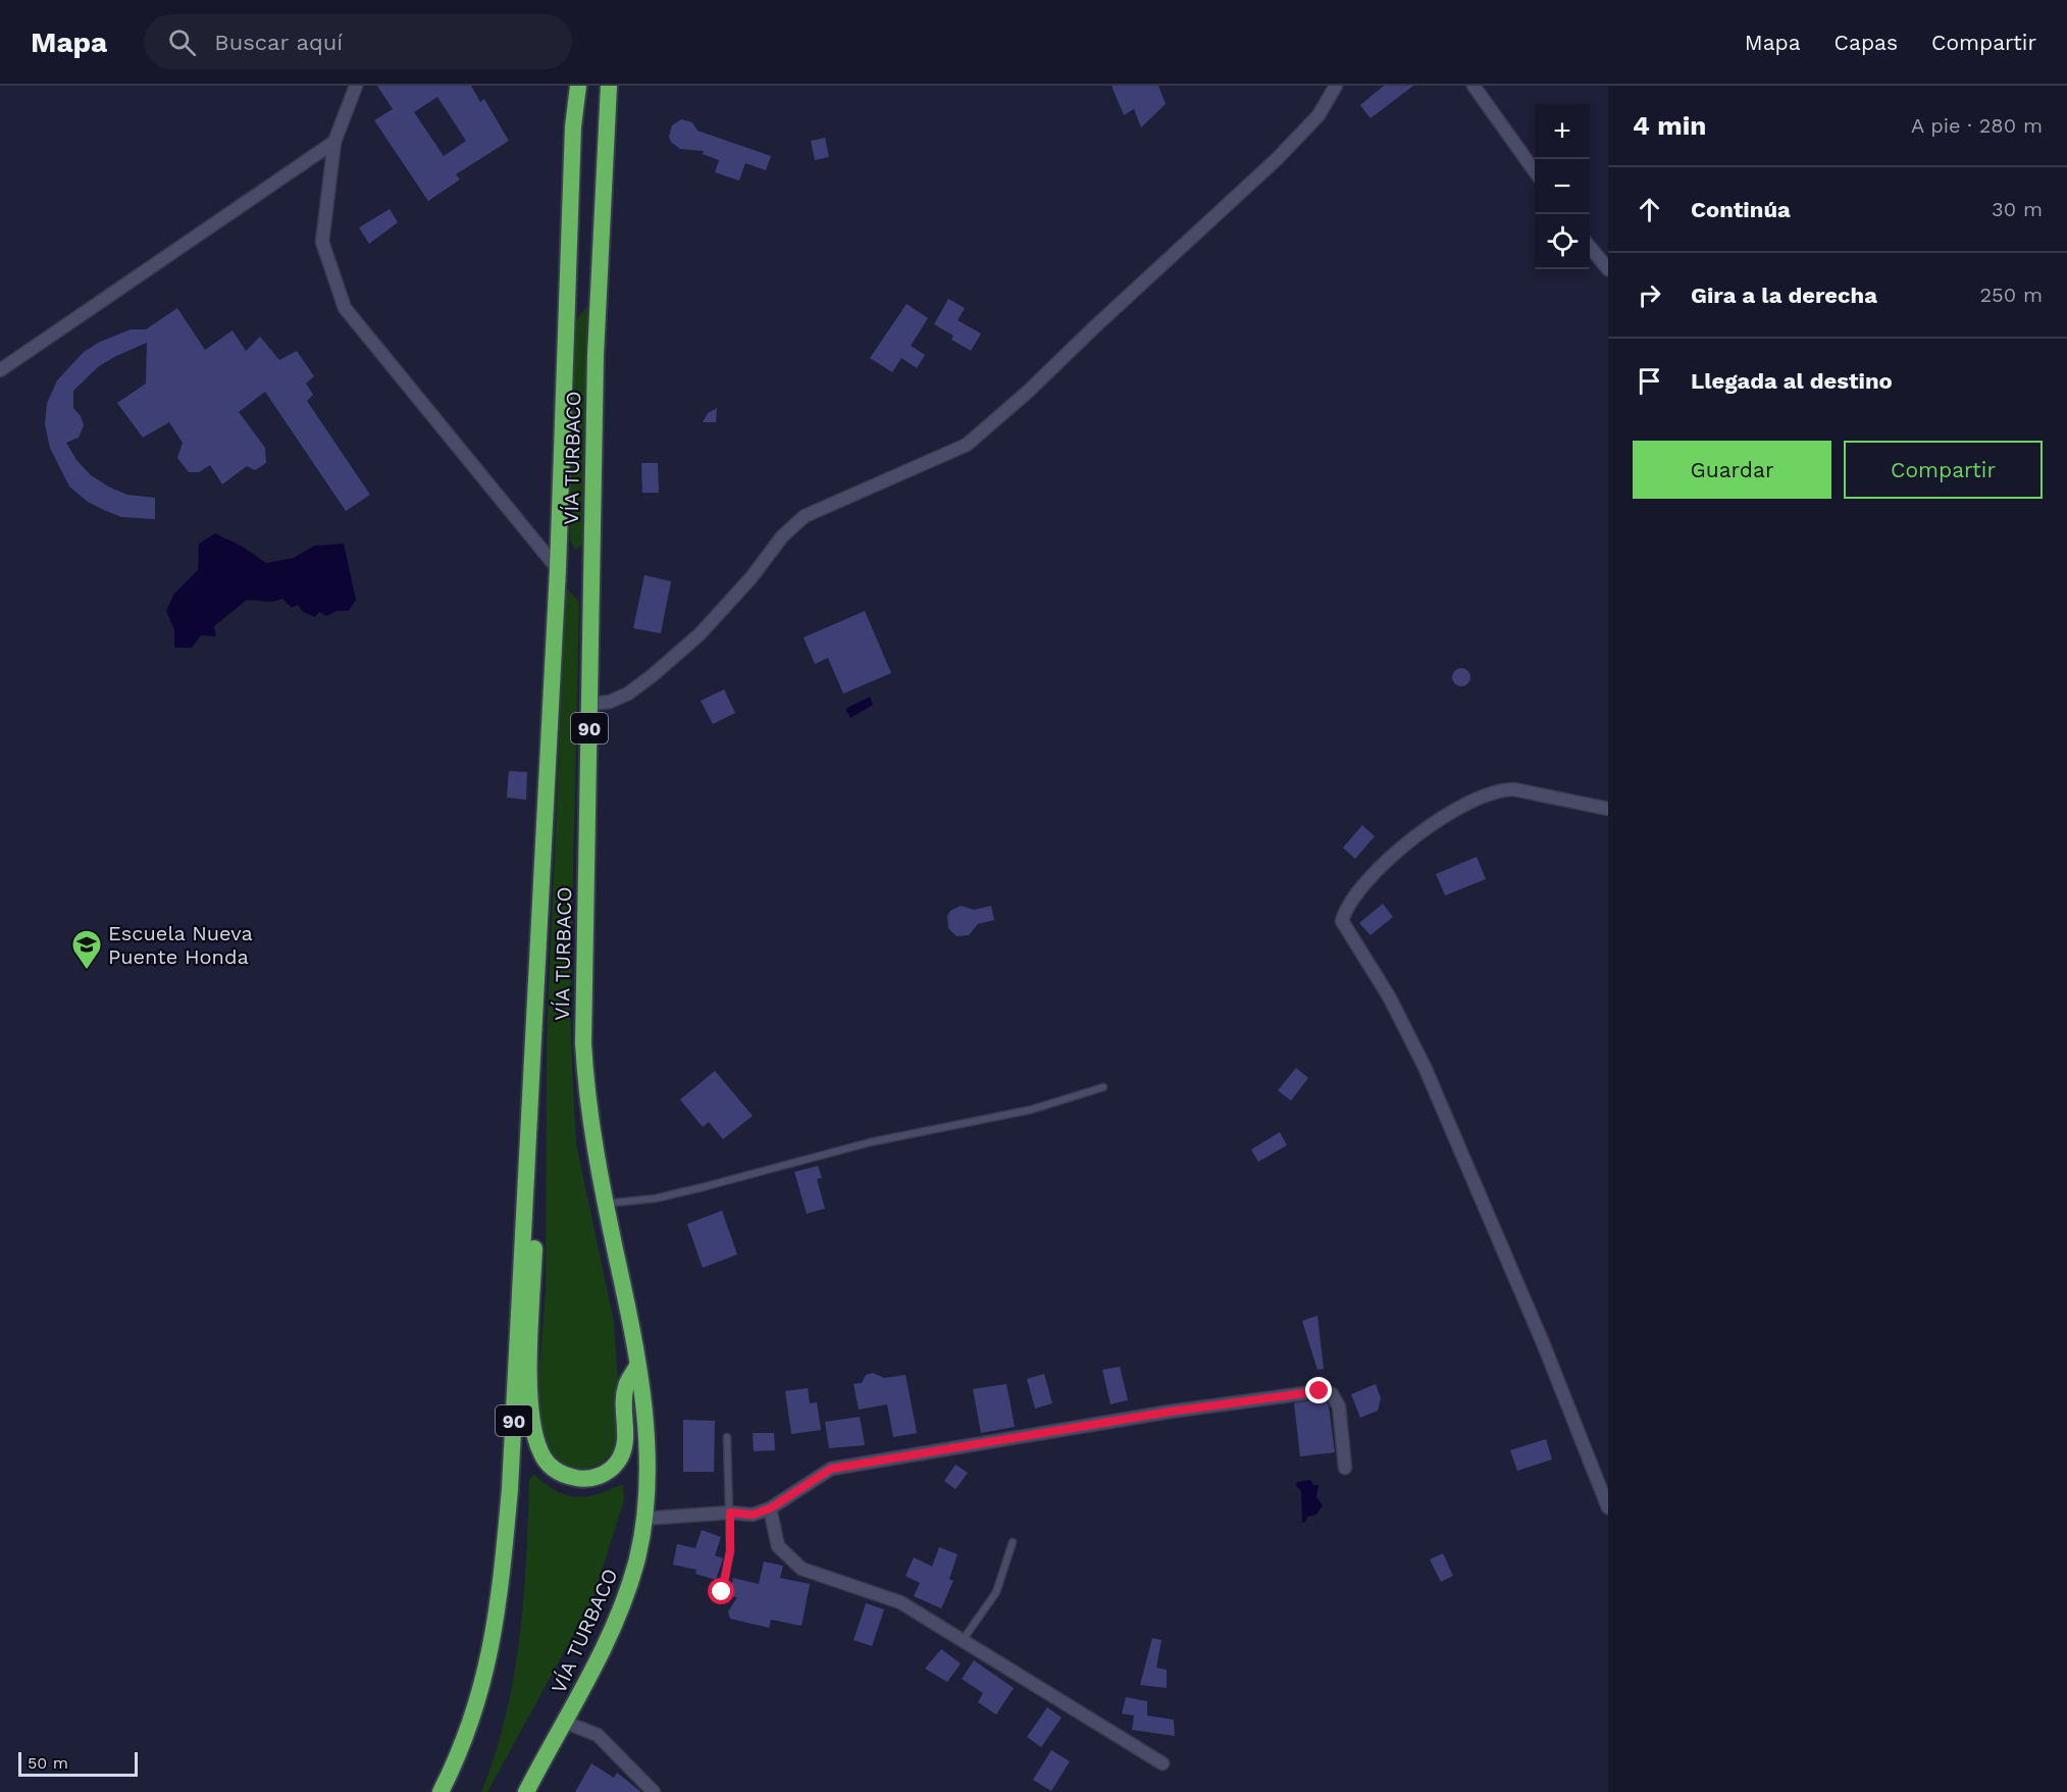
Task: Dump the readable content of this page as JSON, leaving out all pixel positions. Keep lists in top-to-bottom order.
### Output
{
  "streets": {
    "highway": ["VÍA TURBACO", "90"]
  },
  "places": {
    "school or university": ["Escuela Nueva Puente Honda"]
  },
  "scale_bar": "50 m",
  "page": {
    "header": "Mapa",
    "search": "Buscar aquí",
    "nav": ["Mapa", "Capas", "Compartir"],
    "heading": ["4 min", "A pie · 280 m"],
    "map_buttons": ["+", "−"],
    "list": [
      ["Continúa", "30 m"],
      ["Gira a la derecha", "250 m"],
      "Llegada al destino"
    ],
    "buttons": ["Guardar", "Compartir"],
    "scale": "50 m"
  }
}
